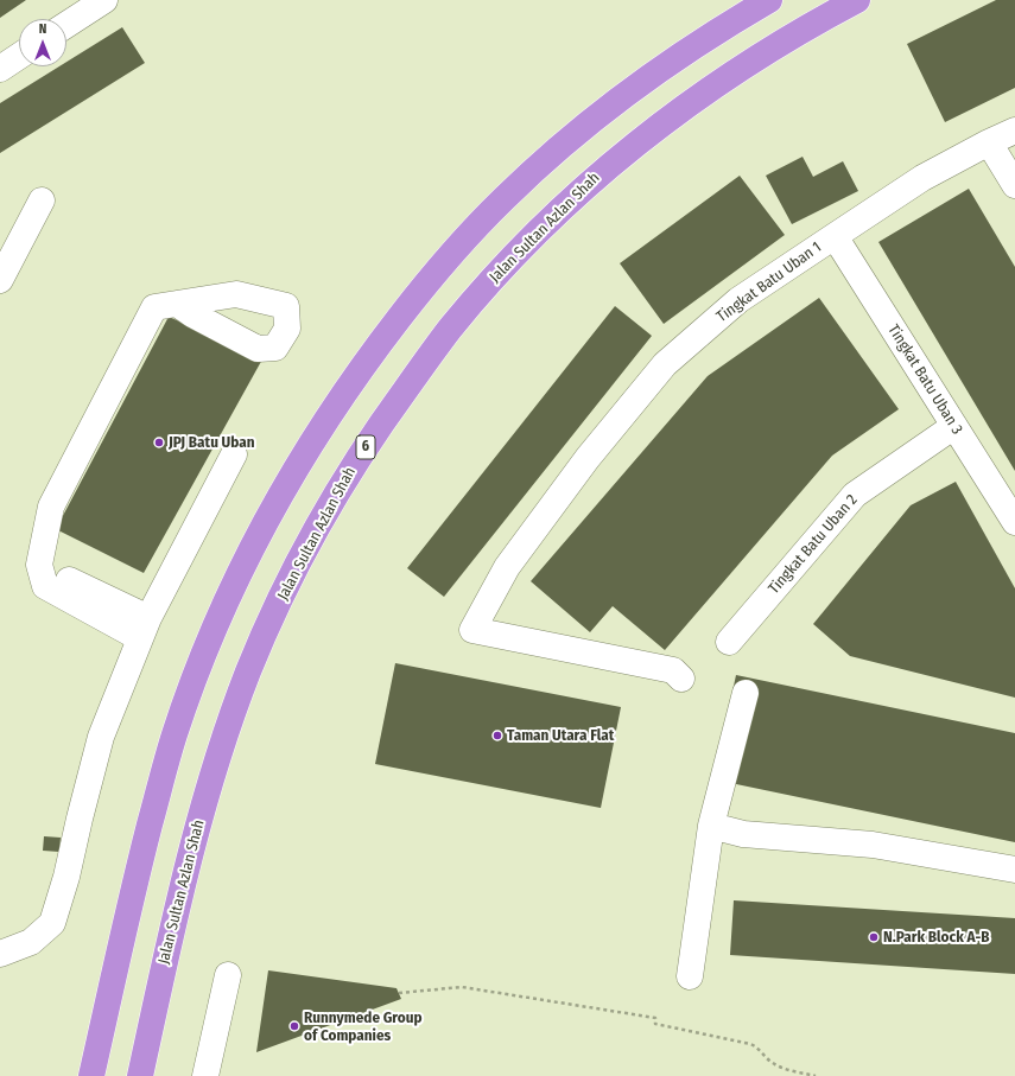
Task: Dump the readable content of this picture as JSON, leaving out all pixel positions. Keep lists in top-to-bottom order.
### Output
{
  "streets": {
    "highway": ["Jalan Sultan Azlan Shah", "6"],
    "street": ["Tingkat Batu Uban 1", "Tingkat Batu Uban 3", "Tingkat Batu Uban 2"]
  },
  "crossings": [
    ["Tingkat Batu Uban 1", "Tingkat Batu Uban 3"],
    ["Tingkat Batu Uban 3", "Tingkat Batu Uban 2"]
  ],
  "places": [
    "JPJ Batu Uban",
    "Taman Utara Flat",
    "N.Park Block A-B",
    "Runnymede Group of Companies"
  ],
  "north": "top"
}
